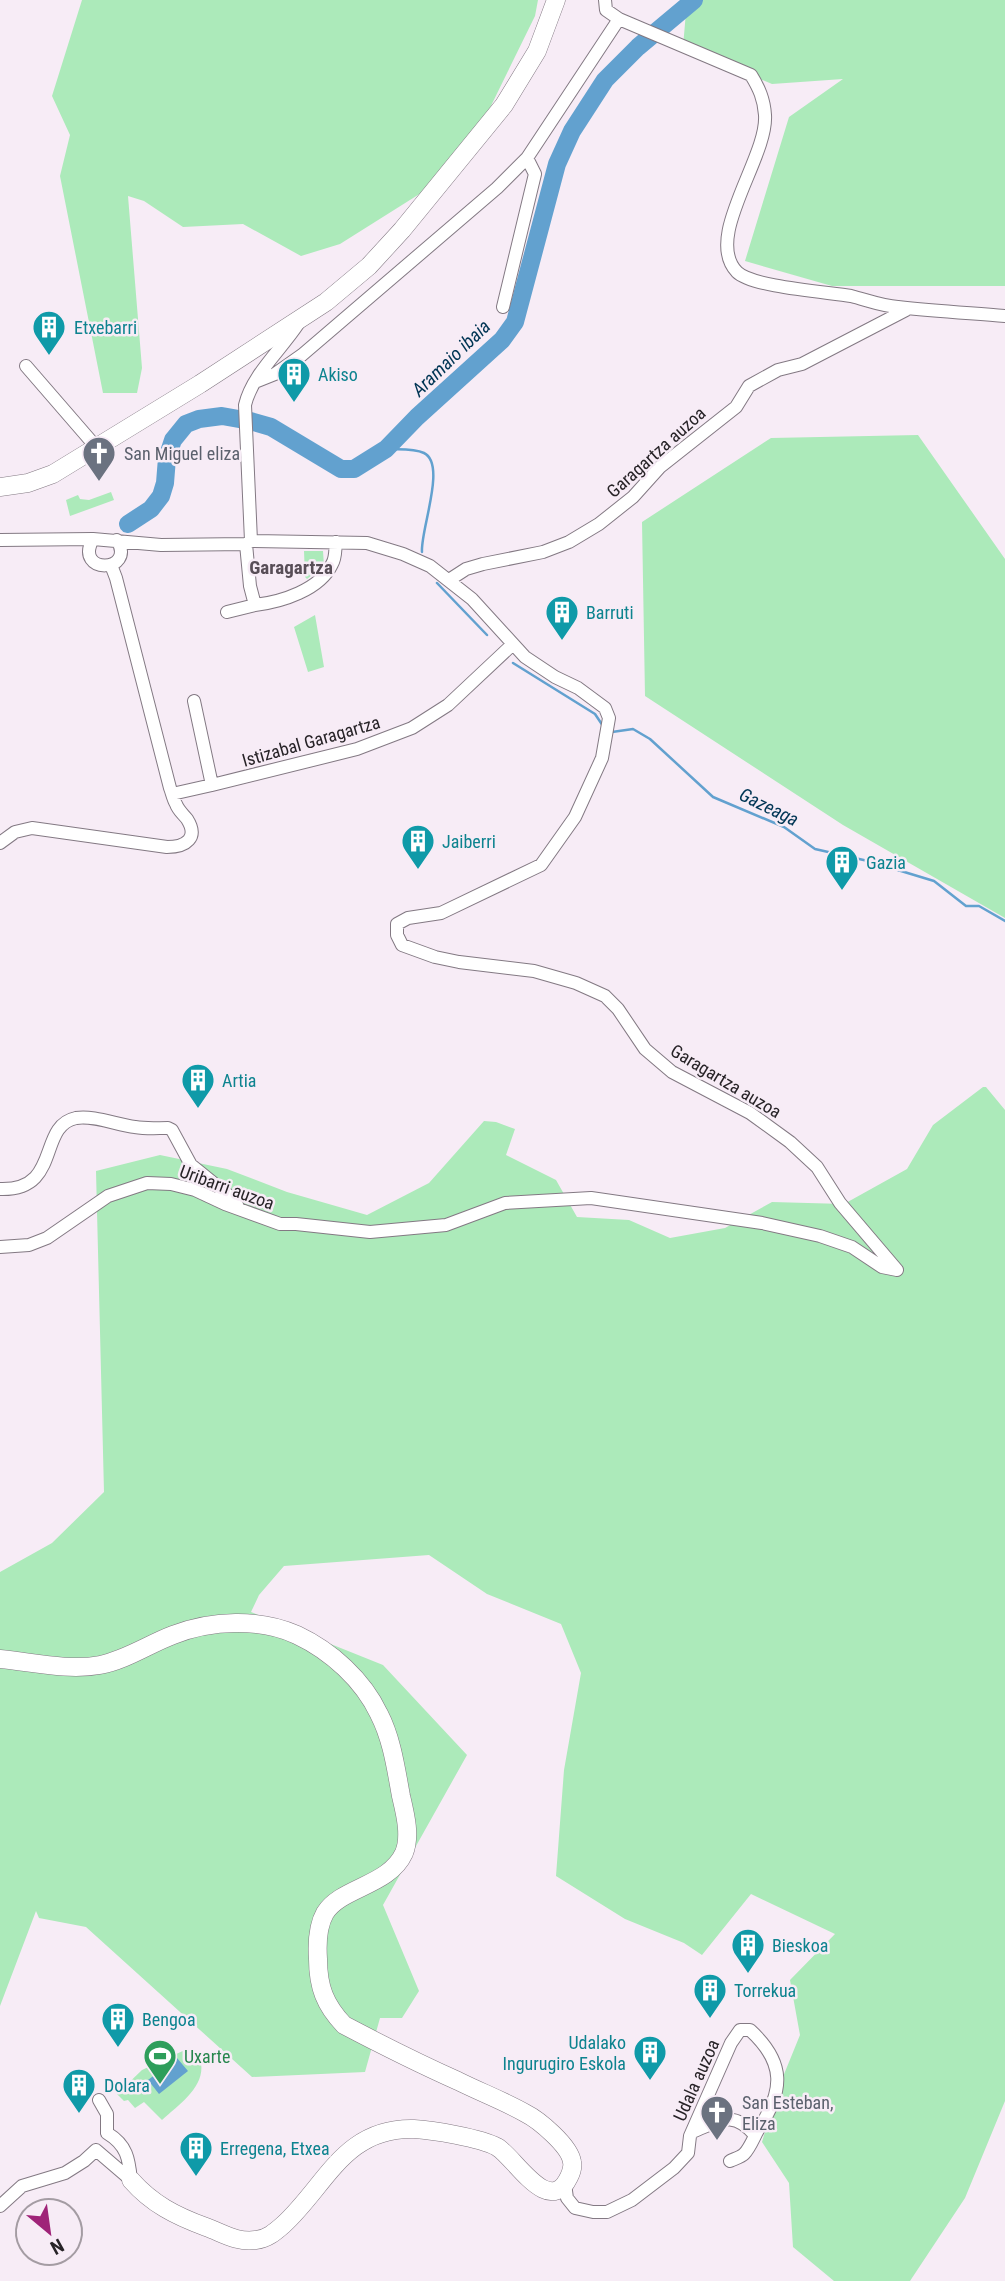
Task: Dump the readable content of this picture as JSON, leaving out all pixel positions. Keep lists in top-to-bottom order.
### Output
{
  "streets": {
    "street": [
      "Garagartza auzoa",
      "Istizabal Garagartza",
      "Uribarri auzoa",
      "Udala auzoa"
    ]
  },
  "crossings": [
    ["Garagartza auzoa", "Istizabal Garagartza"],
    ["Garagartza auzoa", "Uribarri auzoa"]
  ],
  "districts": ["Garagartza"],
  "water": ["Aramaio ibaia", "Gazeaga"],
  "places": {
    "building": [
      "Etxebarri",
      "Akiso",
      "Barruti",
      "Jaiberri",
      "Gazia",
      "Artia",
      "Bieskoa",
      "Torrekua",
      "Bengoa",
      "Udalako Ingurugiro Eskola",
      "Dolara",
      "Erregena, Etxea"
    ],
    "church": ["San Miguel eliza", "San Esteban, Eliza"],
    "sports": ["Uxarte"]
  },
  "north": "bottom right"
}
